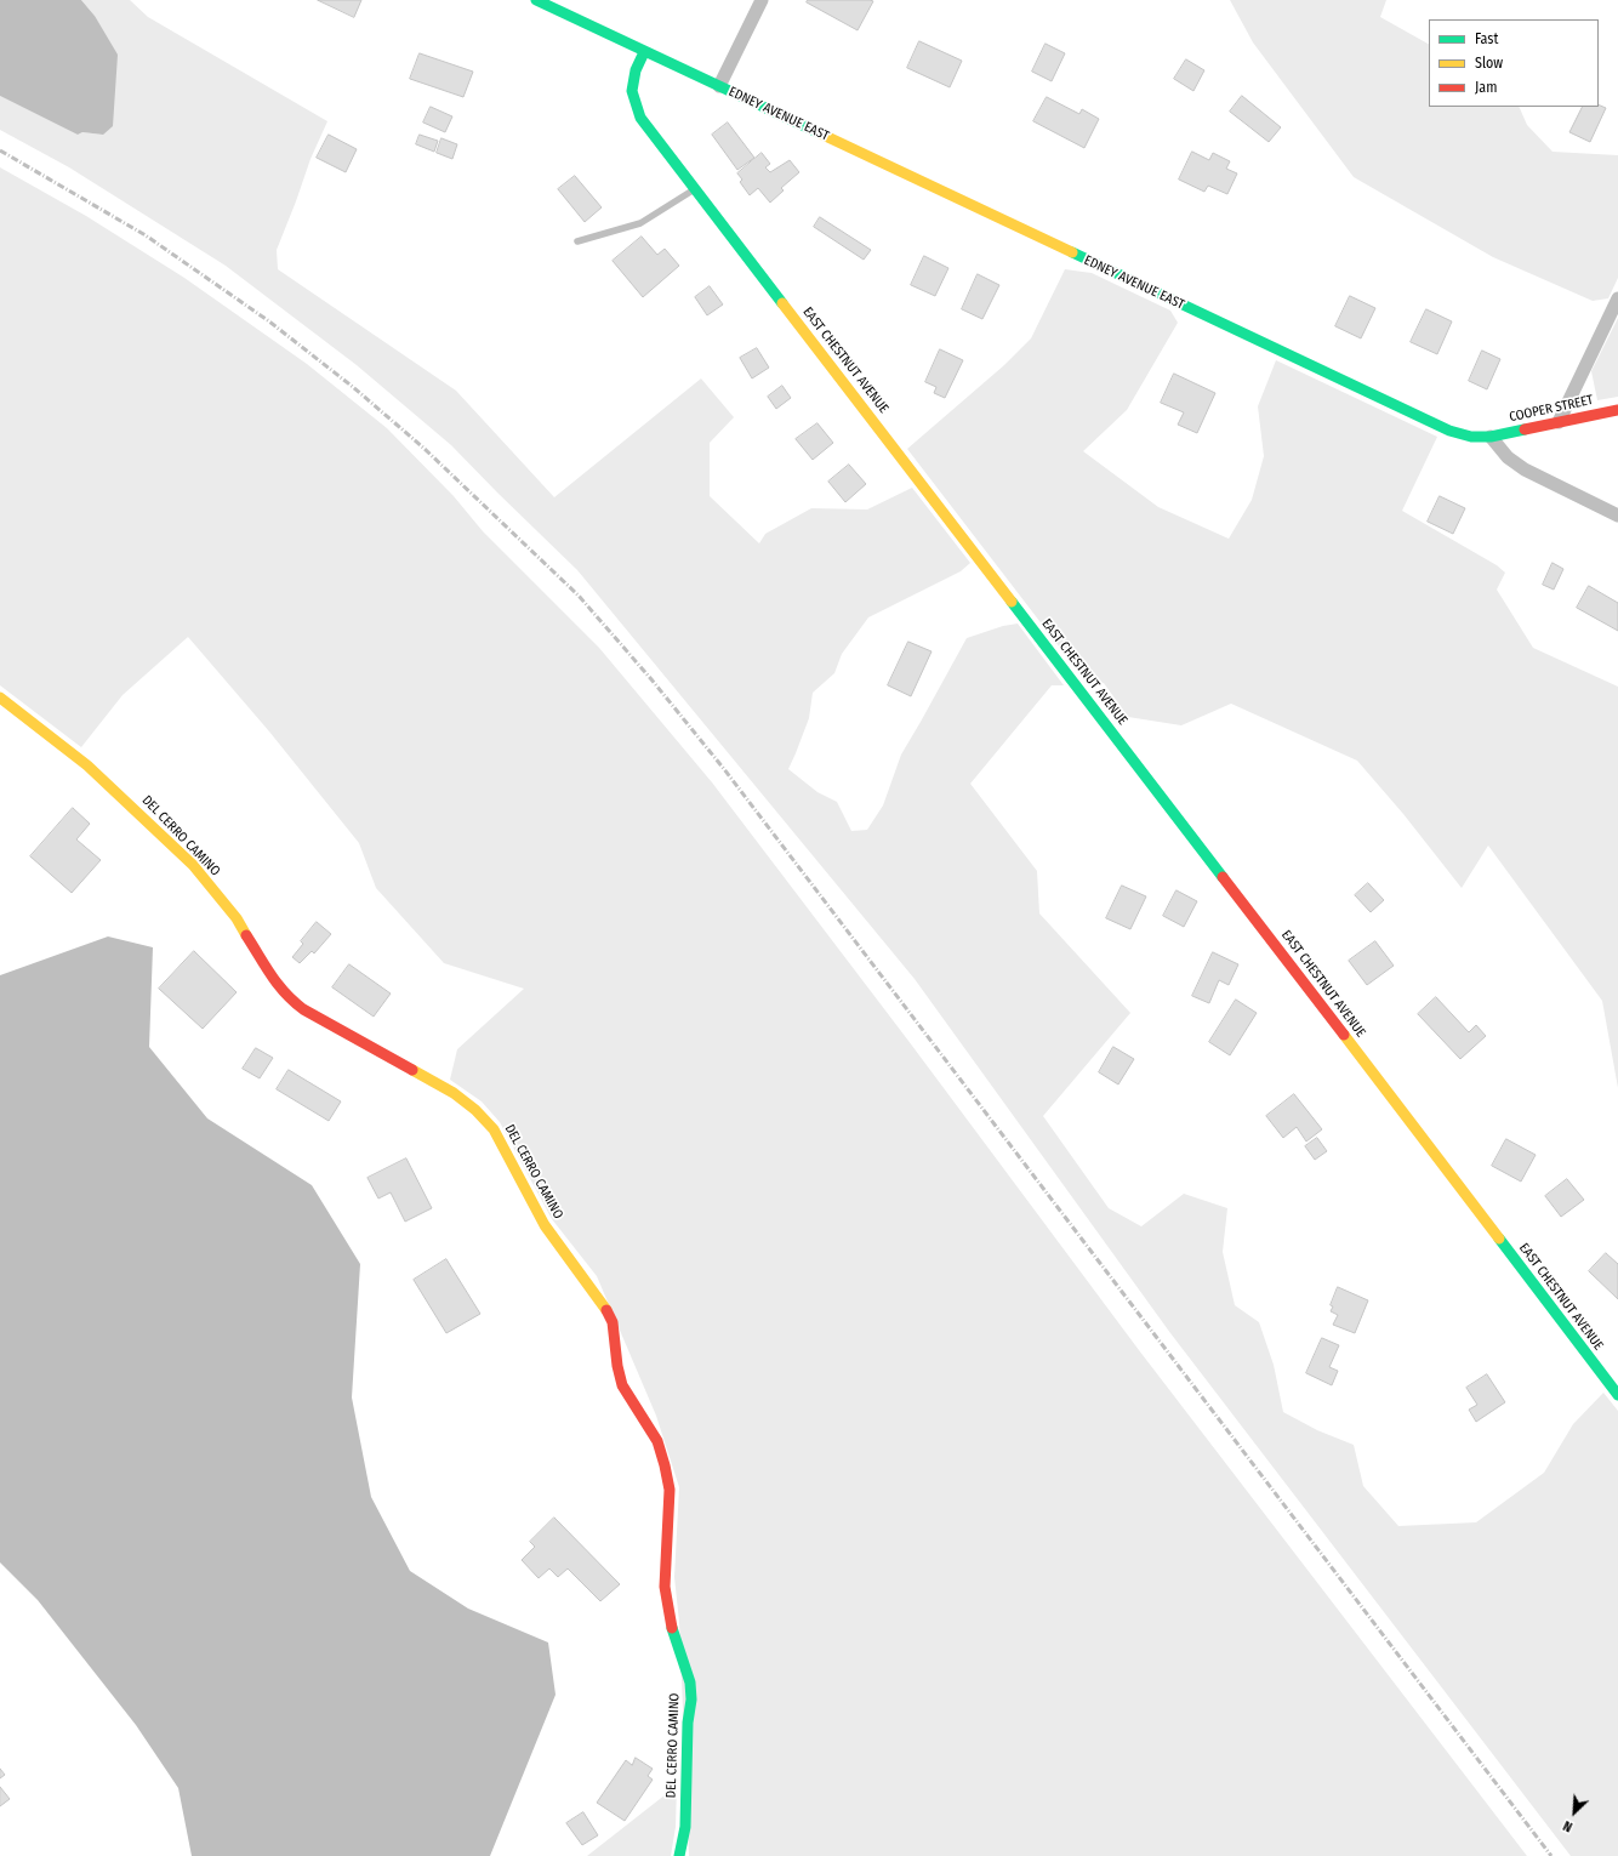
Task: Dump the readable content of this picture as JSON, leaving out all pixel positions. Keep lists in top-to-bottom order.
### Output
{
  "streets": {
    "street": [
      "EDNEY AVENUE EAST",
      "EAST CHESTNUT AVENUE",
      "COOPER STREET",
      "DEL CERRO CAMINO"
    ]
  },
  "crossings": [
    ["EDNEY AVENUE EAST", "EAST CHESTNUT AVENUE"],
    ["EDNEY AVENUE EAST", "COOPER STREET"]
  ],
  "legend": ["Fast", "Slow", "Jam"],
  "north": "bottom left"
}
